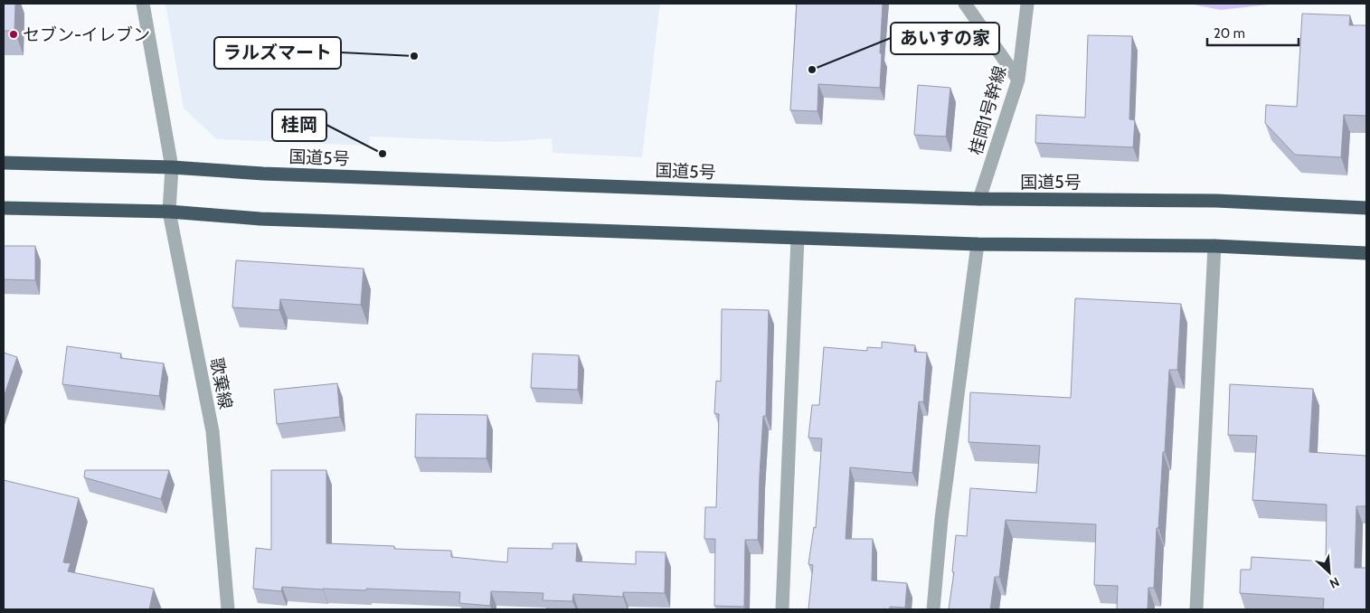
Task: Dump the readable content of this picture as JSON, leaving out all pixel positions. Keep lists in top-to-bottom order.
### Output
{
  "streets": {
    "highway": ["国道5号"],
    "street": ["桂岡1号幹線", "歌棄線"]
  },
  "crossings": [
    ["桂岡1号幹線", "国道5号"],
    ["国道5号", "歌棄線"]
  ],
  "places": [
    "セブン-イレブン",
    "ラルズマート",
    "あいすの家",
    "桂岡"
  ],
  "scale_bar": "20 m",
  "north": "bottom right"
}
